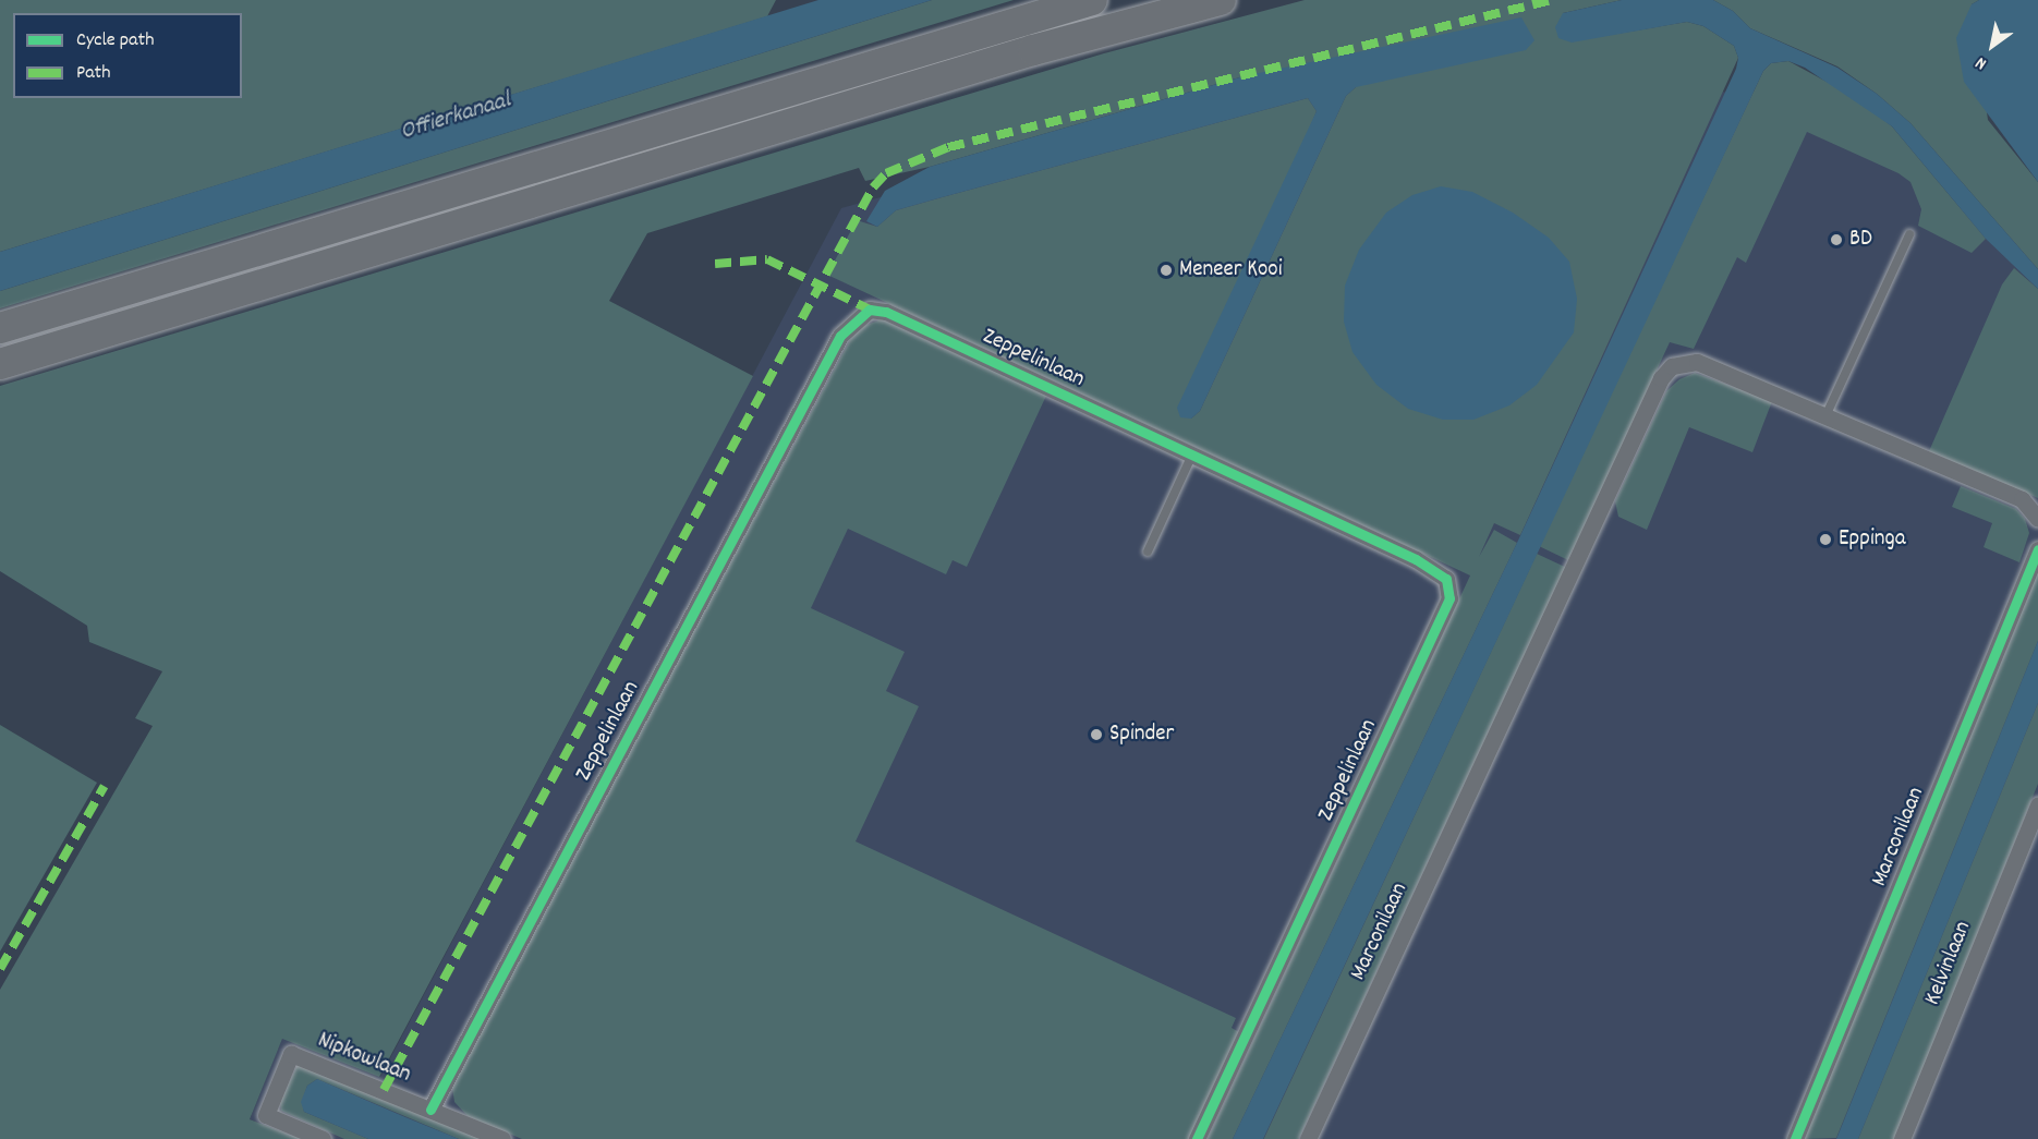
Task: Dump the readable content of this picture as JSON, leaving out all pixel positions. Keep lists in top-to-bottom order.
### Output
{
  "streets": {
    "street": [
      "Zeppelinlaan",
      "Marconilaan",
      "Kelvinlaan",
      "Nipkowlaan"
    ]
  },
  "crossings": [
    ["Zeppelinlaan", "Nipkowlaan"]
  ],
  "water": ["Offierkanaal"],
  "places": [
    "BD",
    "Meneer Kooi",
    "Eppinga",
    "Spinder"
  ],
  "legend": ["Cycle path", "Path"],
  "north": "bottom left"
}
